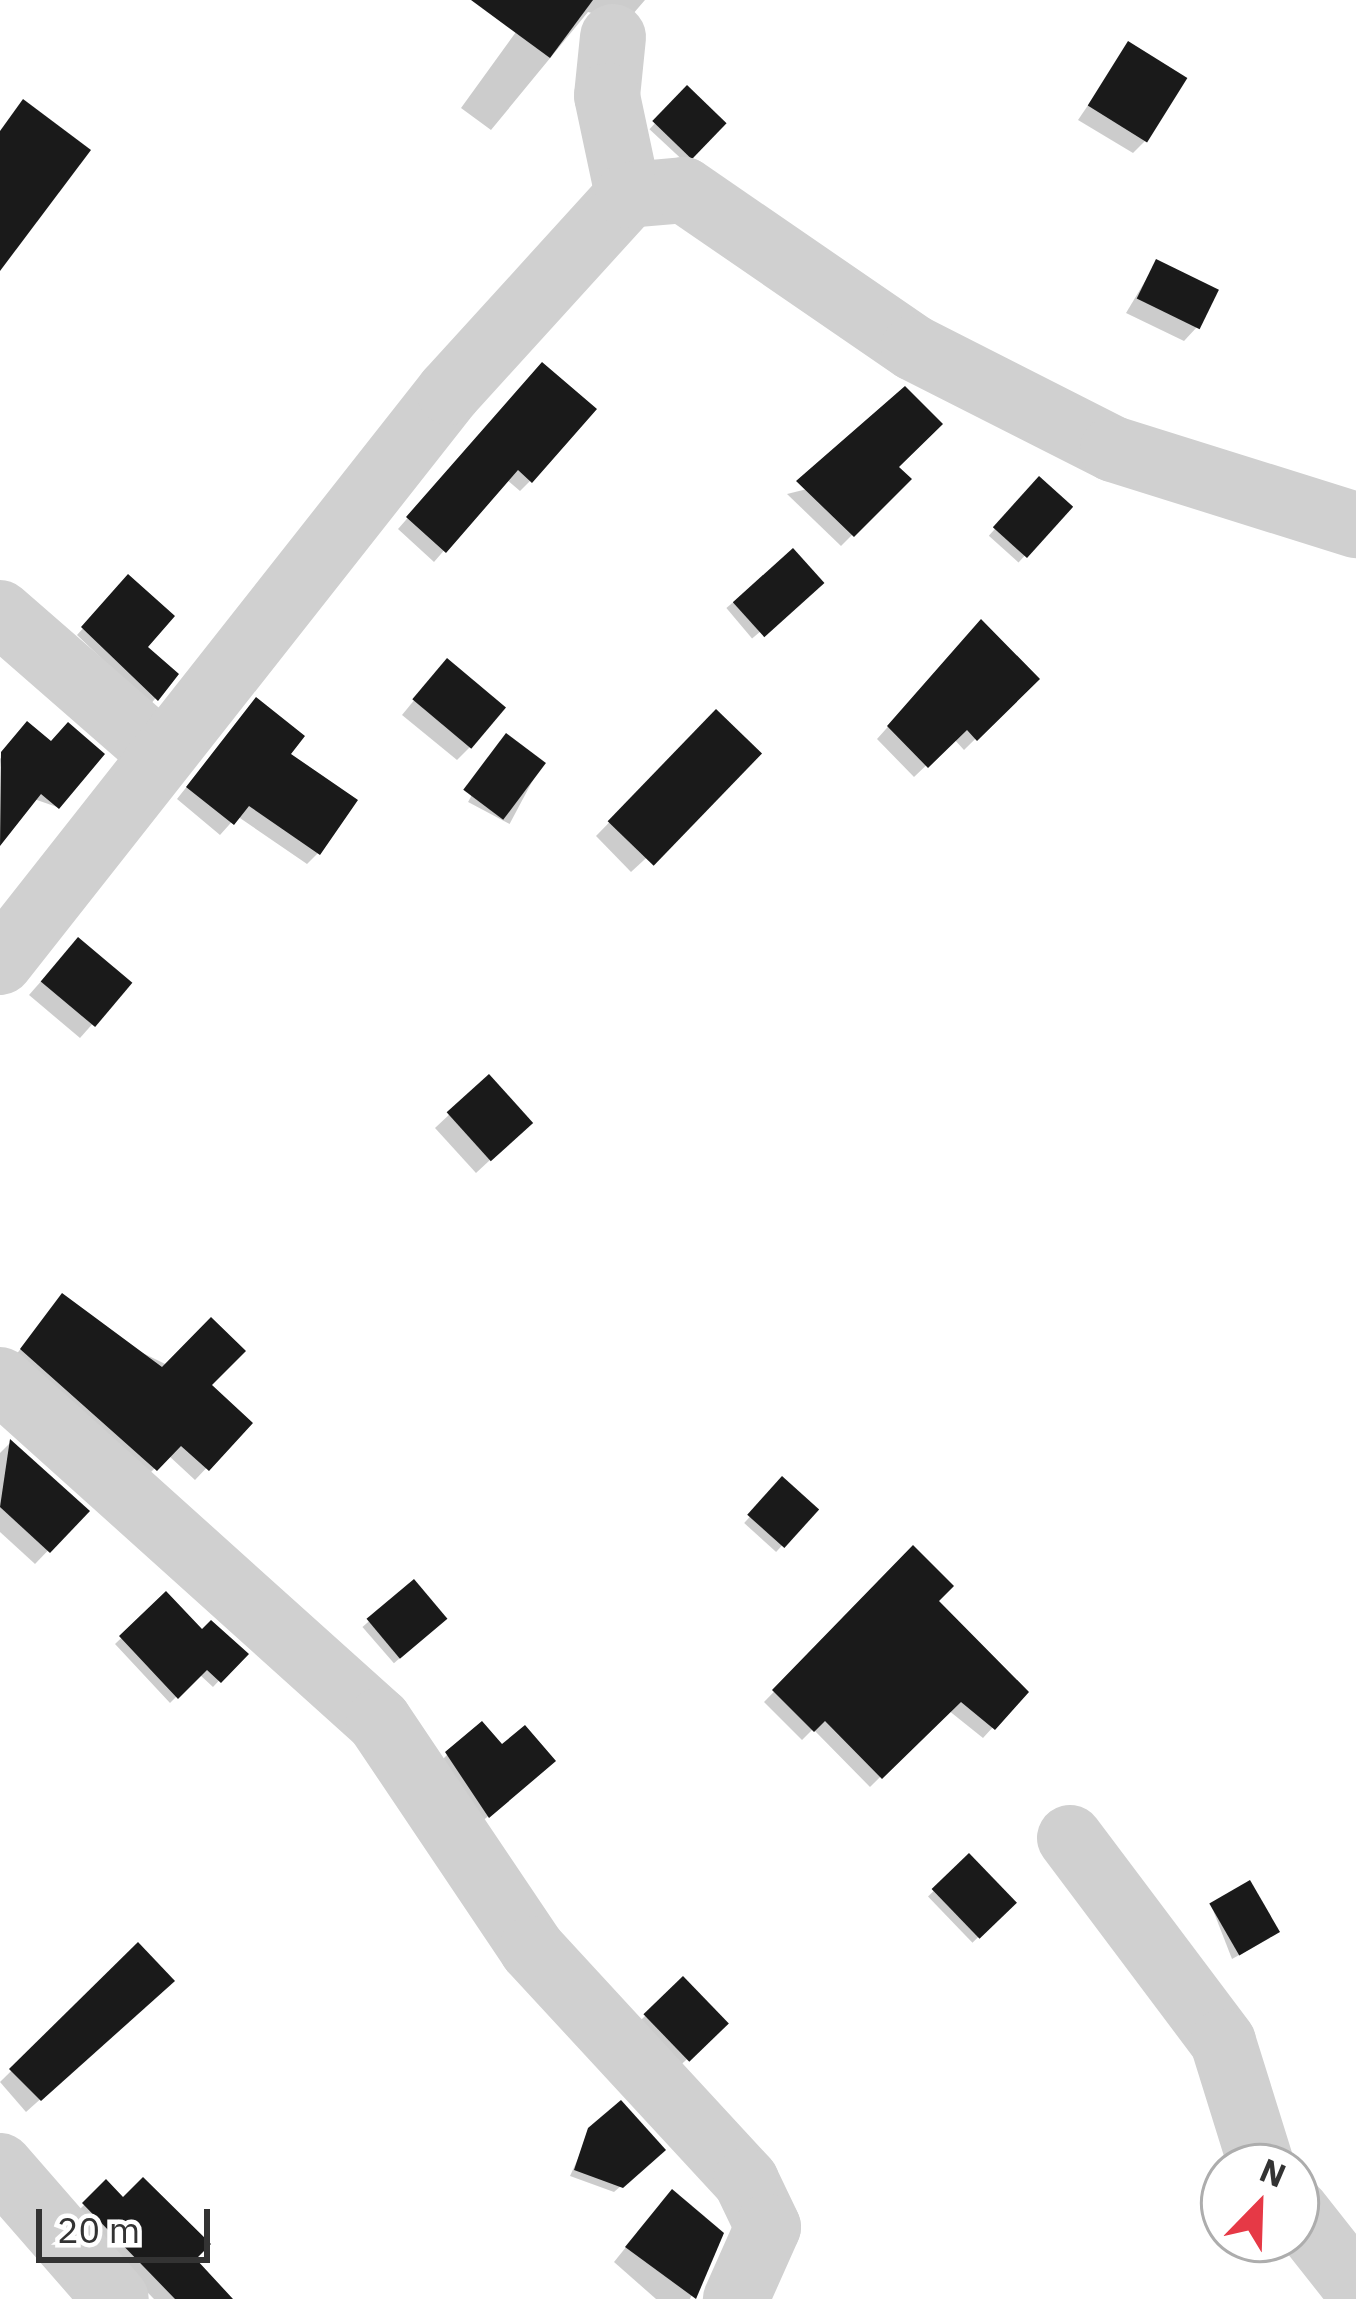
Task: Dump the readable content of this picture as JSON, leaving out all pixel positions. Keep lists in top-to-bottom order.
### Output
{
  "scale_bar": "20 m",
  "north": "top right"
}
